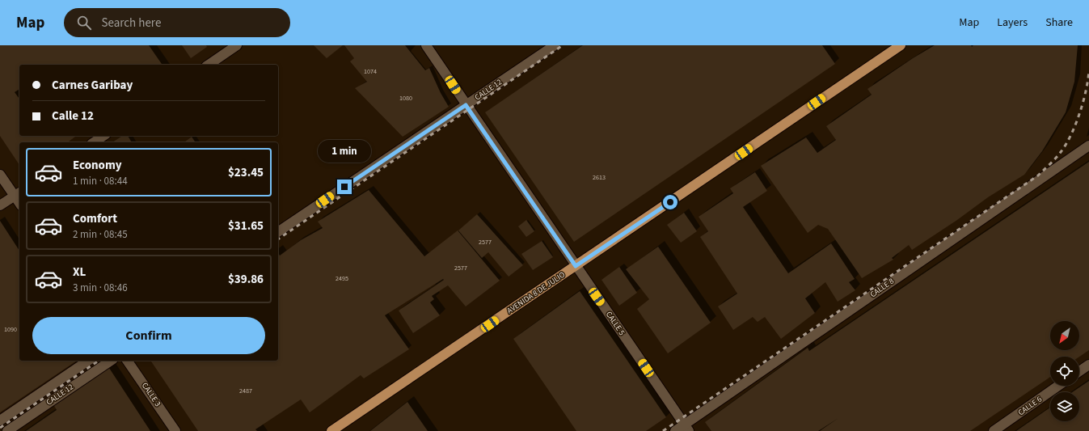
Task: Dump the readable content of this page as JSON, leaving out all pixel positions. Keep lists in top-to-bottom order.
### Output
{
  "streets": {
    "main road": ["AVENIDA 8 DE JULIO"],
    "street": [
      "CALLE 12",
      "CALLE 8",
      "CALLE 5",
      "CALLE 3",
      "CALLE 6"
    ]
  },
  "crossings": [
    ["CALLE 12", "CALLE 5"],
    ["CALLE 8", "CALLE 5"],
    ["AVENIDA 8 DE JULIO", "CALLE 5"]
  ],
  "house_numbers": [
    "1074",
    "1080",
    "2613",
    "2577",
    "2577",
    "2495",
    "1090",
    "2487"
  ],
  "north": "bottom left",
  "page": {
    "header": "Map",
    "search": "Search here",
    "nav": ["Map", "Layers", "Share"],
    "banner": ["Carnes Garibay", "Calle 12"],
    "bubble": "1 min",
    "list": [
      {
        "name": "Economy",
        "note": "1 min · 08:44",
        "value": "$23.45"
      },
      {
        "name": "Comfort",
        "note": "2 min · 08:45",
        "value": "$31.65"
      },
      {
        "name": "XL",
        "note": "3 min · 08:46",
        "value": "$39.86"
      }
    ],
    "buttons": "Confirm"
  }
}
